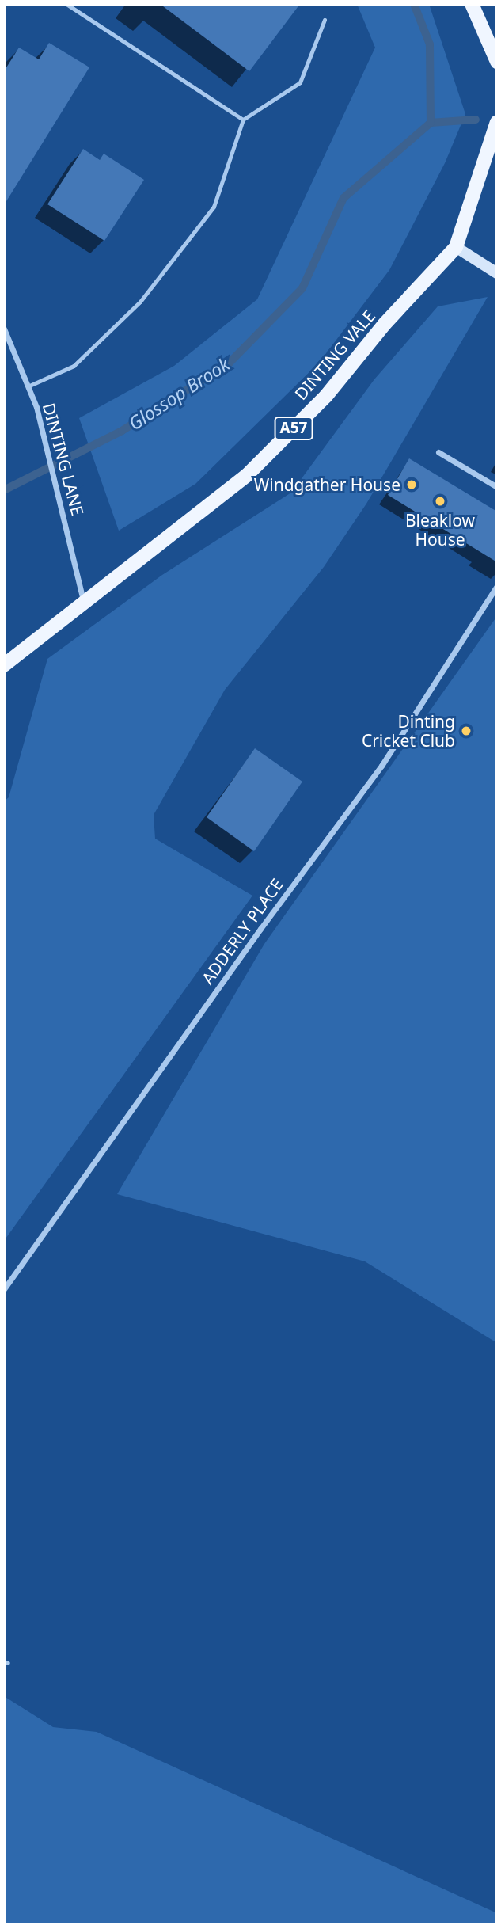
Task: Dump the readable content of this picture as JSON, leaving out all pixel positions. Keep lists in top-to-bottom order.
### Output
{
  "streets": {
    "main road": ["DINTING VALE", "A57"],
    "street": ["DINTING LANE", "ADDERLY PLACE"]
  },
  "crossings": [
    ["DINTING VALE", "DINTING LANE"]
  ],
  "water": ["Glossop Brook"],
  "places": ["Windgather House", "Bleaklow House", "Dinting Cricket Club"]
}
